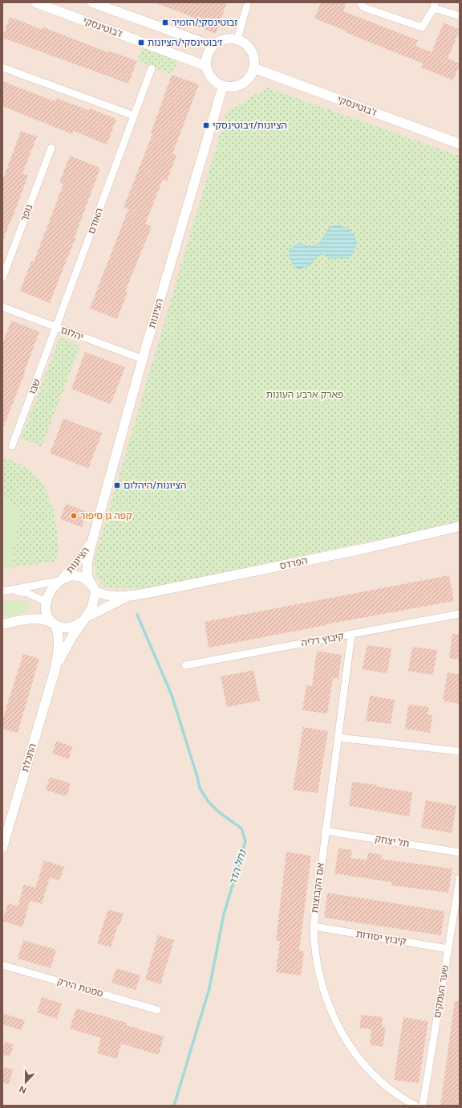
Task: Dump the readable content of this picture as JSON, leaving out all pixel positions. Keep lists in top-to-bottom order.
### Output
{
  "streets": {
    "street": [
      "ז'בוטינסקי",
      "נופך",
      "האודם",
      "הציונות",
      "יהלום",
      "שבו",
      "הפרדס",
      "קיבוץ דליה",
      "התכלת",
      "תל יצחק",
      "אם הקבוצות",
      "קיבוץ יסודות",
      "סמטת הירק",
      "שער העמקים"
    ]
  },
  "crossings": [
    ["ז'בוטינסקי", "הציונות"],
    ["האודם", "יהלום"],
    ["האודם", "שבו"],
    ["הציונות", "יהלום"],
    ["הציונות", "הפרדס"],
    ["הציונות", "התכלת"],
    ["יהלום", "שבו"],
    ["הפרדס", "התכלת"],
    ["קיבוץ דליה", "אם הקבוצות"],
    ["תל יצחק", "אם הקבוצות"],
    ["אם הקבוצות", "קיבוץ יסודות"],
    ["קיבוץ יסודות", "שער העמקים"]
  ],
  "water": ["נחל הדר"],
  "parks": ["פארק ארבע העונות"],
  "places": {
    "transit": [
      "זבוטינסקי/הזמיר",
      "ז׳בוטינסקי/הציונות",
      "הציונות/ז׳בוטינסקי",
      "הציונות/היהלום"
    ],
    "other": ["קפה גן סיפור"]
  },
  "north": "bottom"
}
